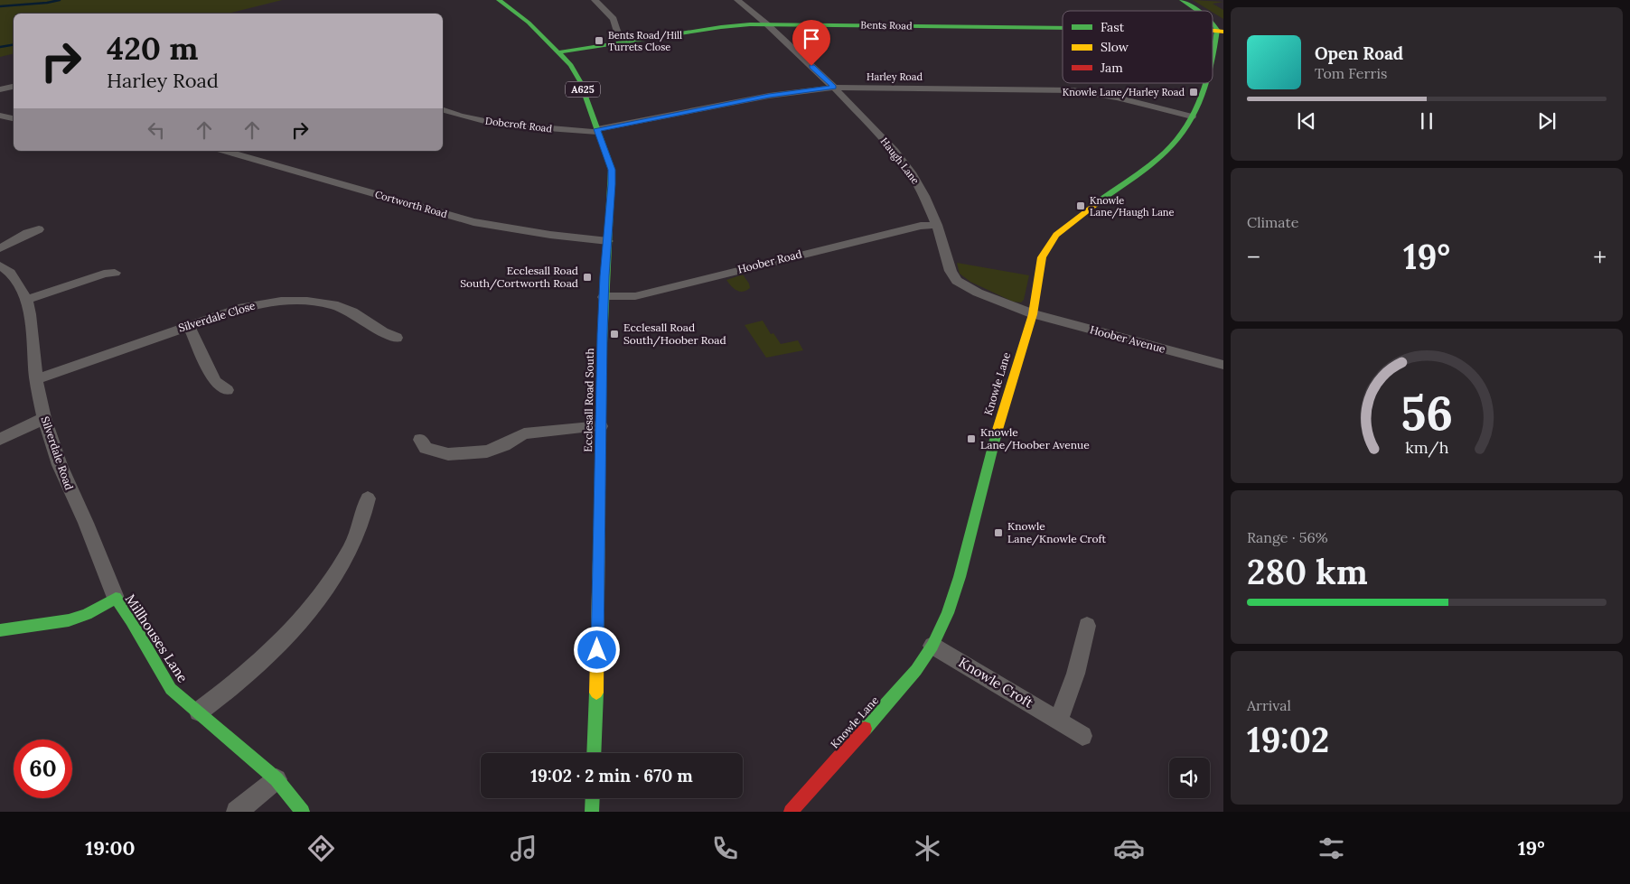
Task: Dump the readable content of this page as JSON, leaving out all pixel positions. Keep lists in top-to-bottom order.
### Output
{
  "streets": {
    "street": [
      "Bents Road",
      "Harley Road",
      "A625",
      "Dobcroft Road",
      "Haugh Lane",
      "Cortworth Road",
      "Hoober Road",
      "Silverdale Close",
      "Hoober Avenue",
      "Knowle Lane",
      "Ecclesall Road South",
      "Silverdale Road",
      "Millhouses Lane",
      "Knowle Croft"
    ]
  },
  "crossings": [
    ["Bents Road", "Haugh Lane"],
    ["Bents Road", "Ecclesall Road South"],
    ["Harley Road", "Dobcroft Road"],
    ["Harley Road", "Haugh Lane"],
    ["Harley Road", "Knowle Lane"],
    ["Harley Road", "Ecclesall Road South"],
    ["Dobcroft Road", "Ecclesall Road South"],
    ["Haugh Lane", "Hoober Road"],
    ["Haugh Lane", "Hoober Avenue"],
    ["Haugh Lane", "Knowle Lane"],
    ["Cortworth Road", "Ecclesall Road South"],
    ["Hoober Road", "Ecclesall Road South"],
    ["Silverdale Close", "Silverdale Road"],
    ["Hoober Avenue", "Knowle Lane"],
    ["Knowle Lane", "Knowle Croft"],
    ["Silverdale Road", "Millhouses Lane"]
  ],
  "places": {
    "transit": [
      "Bents Road/Hill Turrets Close",
      "Knowle Lane/Harley Road",
      "Knowle Lane/Haugh Lane",
      "Ecclesall Road South/Cortworth Road",
      "Ecclesall Road South/Hoober Road",
      "Knowle Lane/Hoober Avenue",
      "Knowle Lane/Knowle Croft"
    ]
  },
  "legend": ["Fast", "Slow", "Jam"],
  "page": {
    "turn": ["420 m", "Harley Road"],
    "song": ["Open Road", "Tom Ferris"],
    "tile": [
      "Climate",
      ["Range · 56%", "280 km"],
      ["Arrival", "19:02"]
    ],
    "heat": ["−", "19°", "+"],
    "limit": "60",
    "trip": "19:02 · 2 min · 670 m",
    "tabs": ["19:00", "19°"],
    "gauge": ["56", "km/h"]
  }
}
